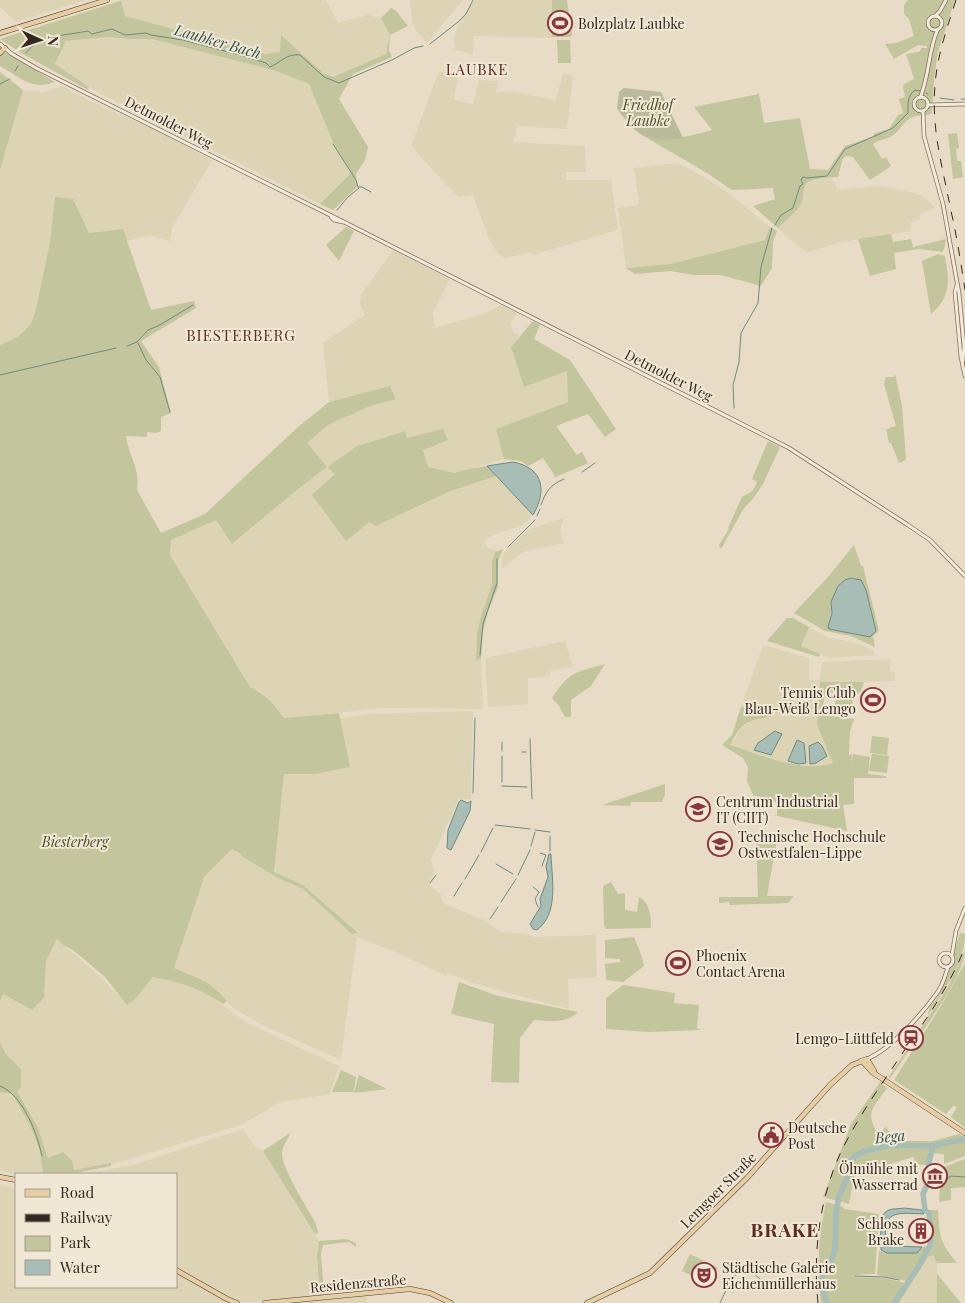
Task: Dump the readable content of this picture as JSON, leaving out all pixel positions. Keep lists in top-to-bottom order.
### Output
{
  "streets": {
    "main road": ["Lemgoer Straße", "Residenzstraße"],
    "street": ["Detmolder Weg"]
  },
  "districts": ["LAUBKE", "BIESTERBERG", "BRAKE"],
  "water": ["Laubker Bach", "Bega"],
  "parks": ["Friedhof Laubke", "Biesterberg"],
  "places": {
    "sports": ["Bolzplatz Laubke", "Tennis Club Blau-Weiß Lemgo", "Phoenix Contact Arena"],
    "school or university": ["Centrum Industrial IT (CIIT)", "Technische Hochschule Ostwestfalen-Lippe"],
    "station": ["Lemgo-Lüttfeld"],
    "public building": ["Deutsche Post"],
    "museum": ["Ölmühle mit Wasserrad"],
    "building": ["Schloss Brake"],
    "theatre": ["Städtische Galerie Eichenmüllerhaus"]
  },
  "legend": [
    "Road",
    "Railway",
    "Park",
    "Water"
  ],
  "north": "right"
}
